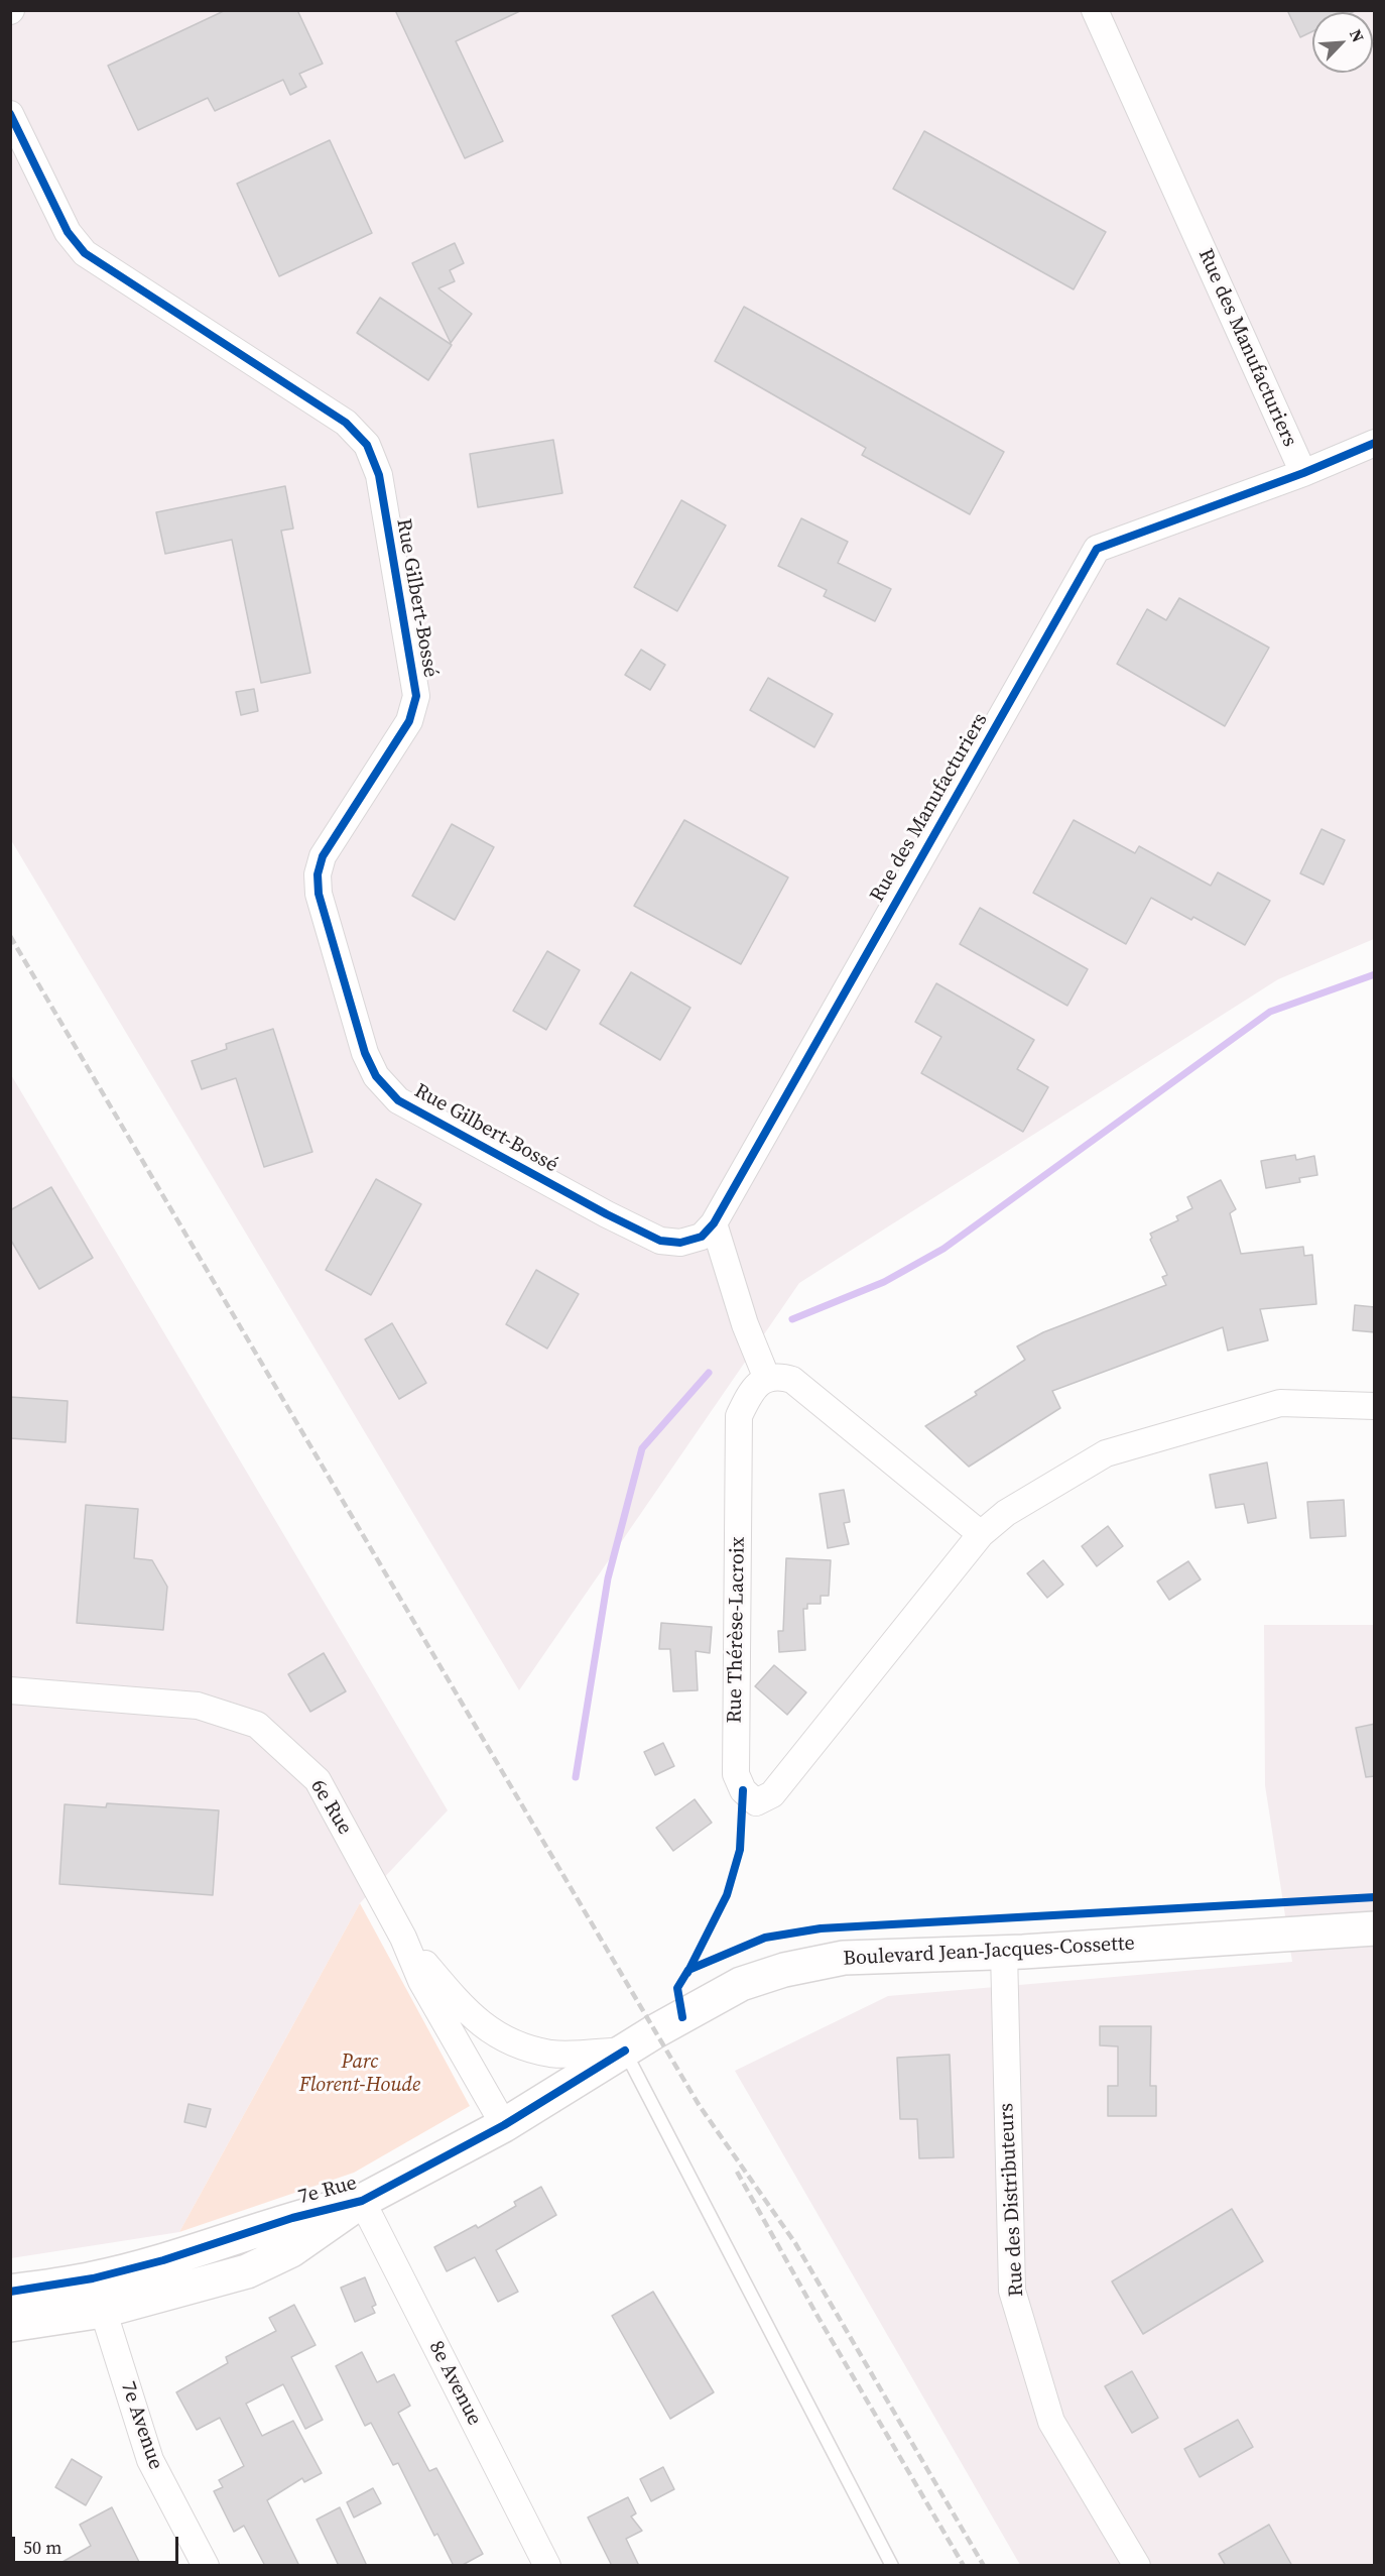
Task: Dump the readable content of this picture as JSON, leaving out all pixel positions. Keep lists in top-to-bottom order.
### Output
{
  "streets": {
    "main road": ["Boulevard Jean-Jacques-Cossette", "7e Rue"],
    "street": [
      "Rue des Manufacturiers",
      "Rue Gilbert-Bossé",
      "Rue Thérèse-Lacroix",
      "6e Rue",
      "Rue des Distributeurs",
      "8e Avenue",
      "7e Avenue"
    ]
  },
  "crossings": [
    ["Rue des Manufacturiers", "Rue Gilbert-Bossé"],
    ["6e Rue", "7e Rue"],
    ["Boulevard Jean-Jacques-Cossette", "7e Rue"],
    ["Boulevard Jean-Jacques-Cossette", "Rue des Distributeurs"],
    ["7e Rue", "8e Avenue"],
    ["7e Rue", "7e Avenue"]
  ],
  "parks": ["Parc Florent-Houde"],
  "scale_bar": "50 m",
  "north": "top right"
}
